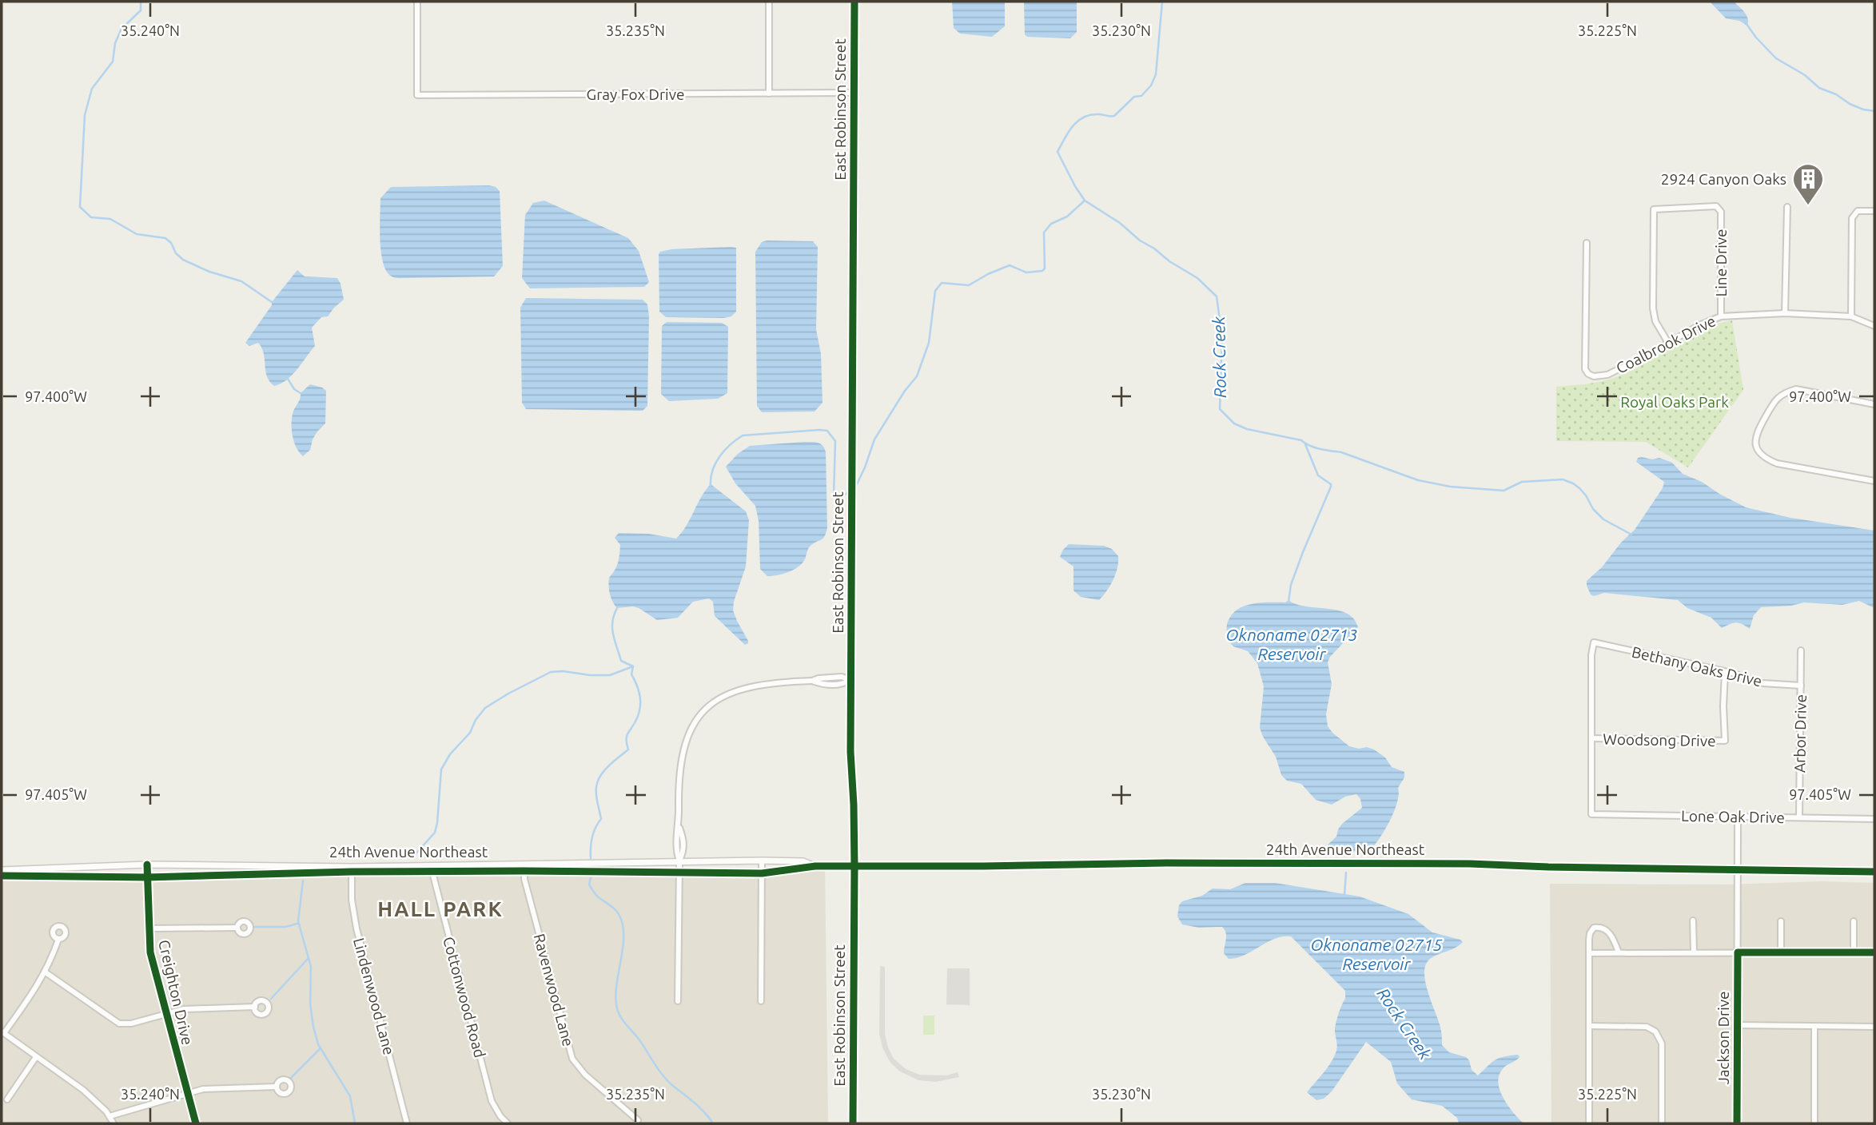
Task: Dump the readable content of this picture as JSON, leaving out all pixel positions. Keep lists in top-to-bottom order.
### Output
{
  "streets": {
    "street": [
      "Gray Fox Drive",
      "East Robinson Street",
      "Line Drive",
      "Coalbrook Drive",
      "Bethany Oaks Drive",
      "Arbor Drive",
      "Woodsong Drive",
      "Lone Oak Drive",
      "24th Avenue Northeast",
      "Ravenwood Lane",
      "Creighton Drive",
      "Lindenwood Lane",
      "Cottonwood Road",
      "Jackson Drive"
    ]
  },
  "crossings": [
    ["Gray Fox Drive", "East Robinson Street"],
    ["East Robinson Street", "24th Avenue Northeast"],
    ["Line Drive", "Coalbrook Drive"],
    ["Bethany Oaks Drive", "Arbor Drive"],
    ["Bethany Oaks Drive", "Woodsong Drive"],
    ["Bethany Oaks Drive", "Lone Oak Drive"],
    ["Arbor Drive", "Lone Oak Drive"],
    ["Woodsong Drive", "Lone Oak Drive"],
    ["Lone Oak Drive", "Jackson Drive"],
    ["24th Avenue Northeast", "Ravenwood Lane"],
    ["24th Avenue Northeast", "Creighton Drive"],
    ["24th Avenue Northeast", "Lindenwood Lane"],
    ["24th Avenue Northeast", "Cottonwood Road"],
    ["24th Avenue Northeast", "Jackson Drive"]
  ],
  "districts": ["HALL PARK"],
  "water": ["Rock Creek", "Oknoname 02713 Reservoir", "Oknoname 02715 Reservoir"],
  "parks": ["Royal Oaks Park"],
  "places": {
    "building": ["2924 Canyon Oaks"]
  },
  "coordinates": [
    "35.240°N",
    "35.235°N",
    "35.230°N",
    "35.225°N",
    "97.400°W",
    "97.405°W"
  ]
}
